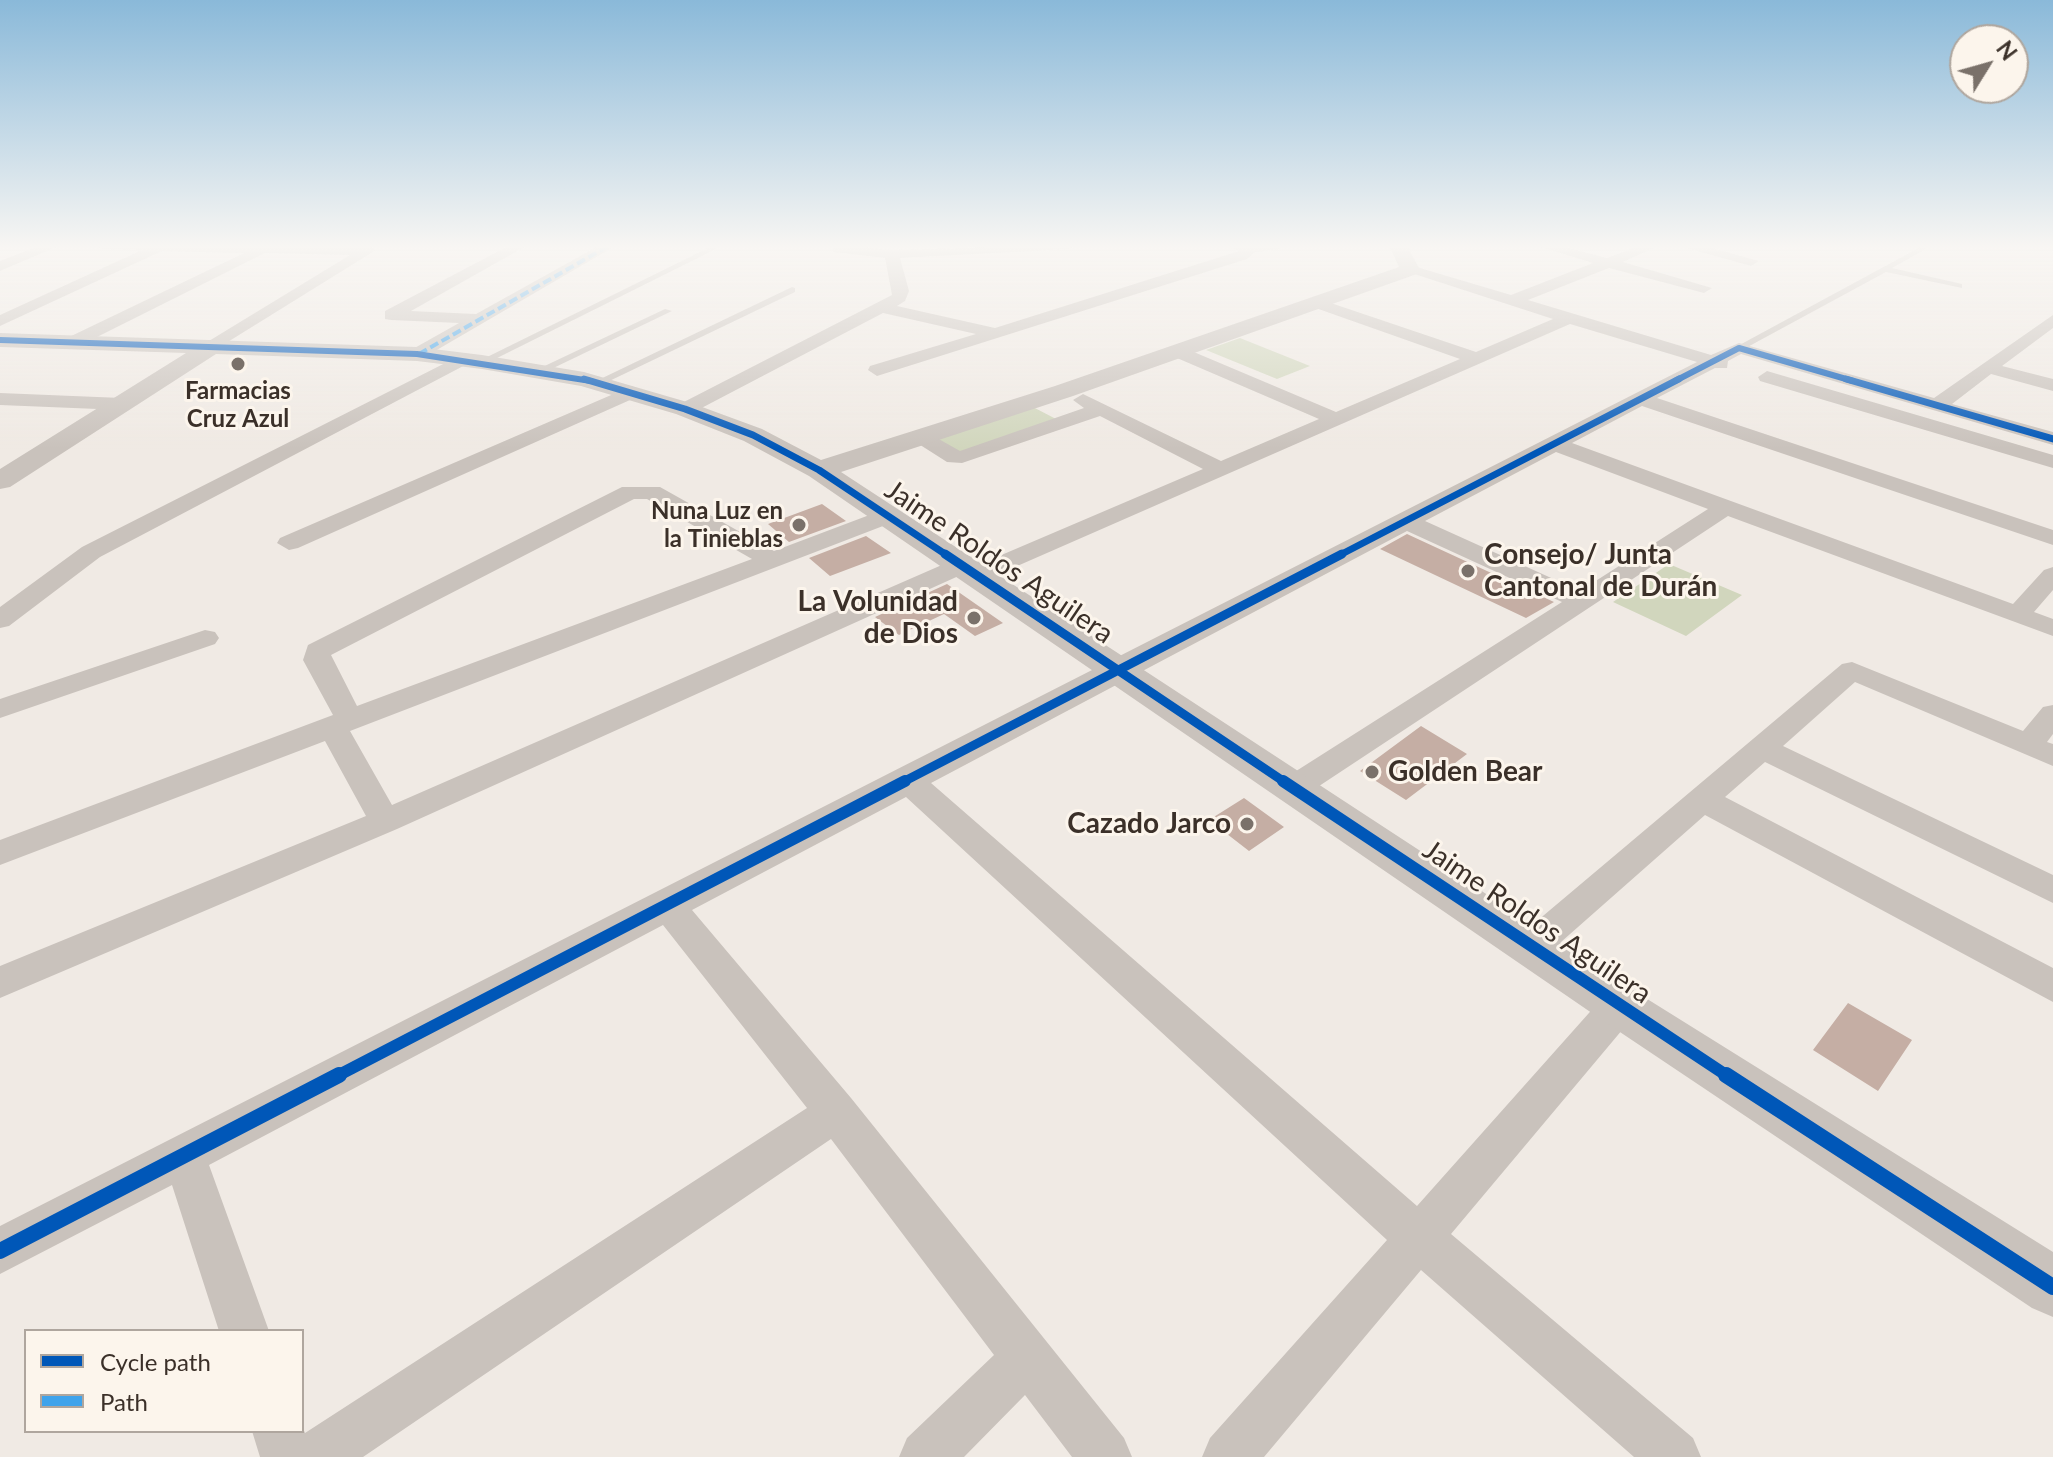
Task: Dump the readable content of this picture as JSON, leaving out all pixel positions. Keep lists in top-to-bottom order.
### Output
{
  "streets": {
    "street": ["Jaime Roldos Aguilera"]
  },
  "places": [
    "Farmacias Cruz Azul",
    "Nuna Luz en la Tinieblas",
    "Consejo/ Junta Cantonal de Durán",
    "La Volunidad de Dios",
    "Golden Bear",
    "Cazado Jarco"
  ],
  "legend": ["Cycle path", "Path"],
  "north": "top right"
}
